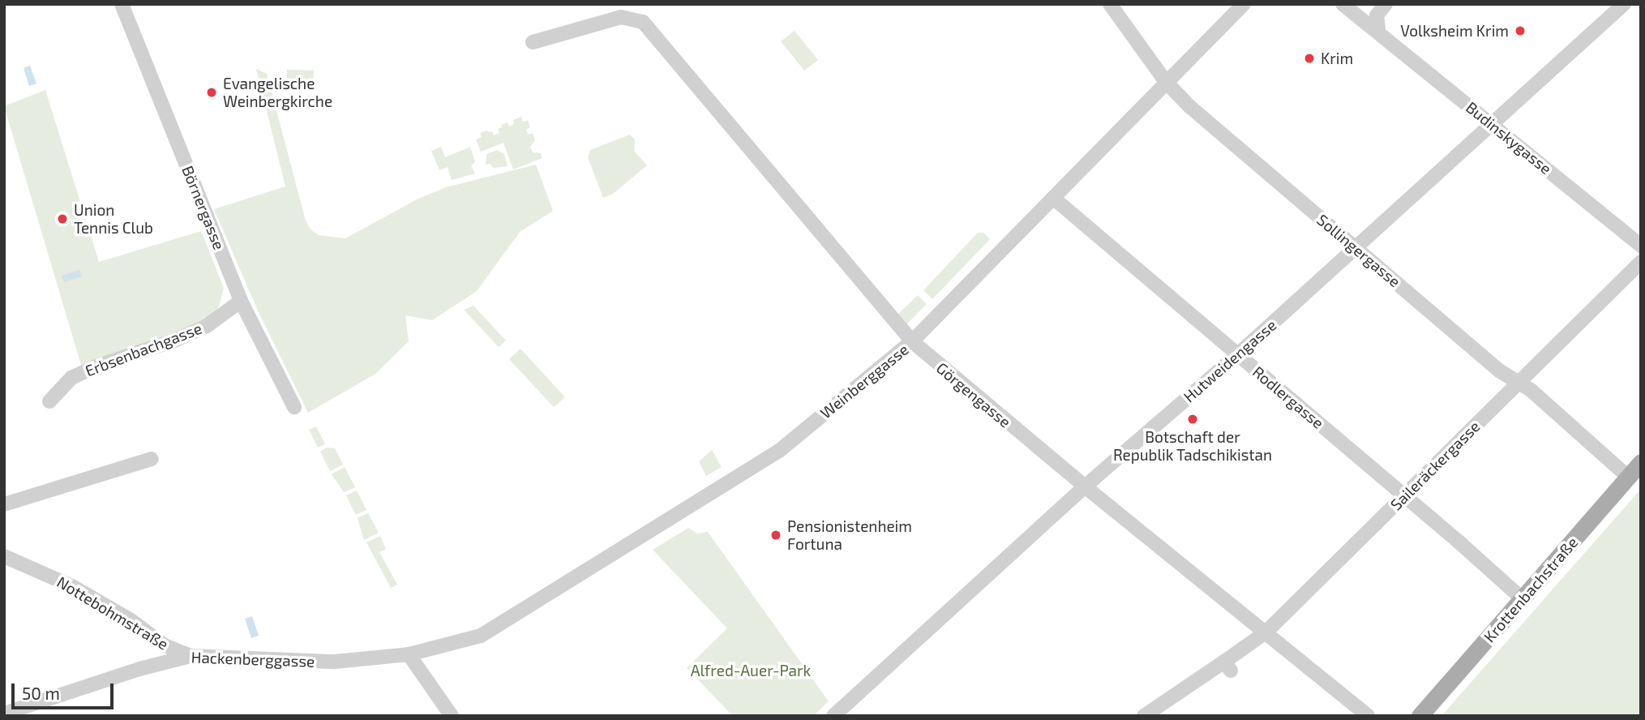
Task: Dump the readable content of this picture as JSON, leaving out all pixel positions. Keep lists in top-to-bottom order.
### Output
{
  "streets": {
    "main road": ["Krottenbachstraße"],
    "street": [
      "Budinskygasse",
      "Börnergasse",
      "Sollingergasse",
      "Erbsenbachgasse",
      "Hutweidengasse",
      "Weinberggasse",
      "Görgengasse",
      "Rodlergasse",
      "Saileräckergasse",
      "Nottebohmstraße",
      "Hackenberggasse"
    ]
  },
  "crossings": [
    ["Budinskygasse", "Hutweidengasse"],
    ["Börnergasse", "Erbsenbachgasse"],
    ["Sollingergasse", "Hutweidengasse"],
    ["Sollingergasse", "Weinberggasse"],
    ["Sollingergasse", "Saileräckergasse"],
    ["Sollingergasse", "Krottenbachstraße"],
    ["Hutweidengasse", "Görgengasse"],
    ["Hutweidengasse", "Rodlergasse"],
    ["Weinberggasse", "Görgengasse"],
    ["Weinberggasse", "Rodlergasse"],
    ["Weinberggasse", "Hackenberggasse"],
    ["Görgengasse", "Saileräckergasse"],
    ["Rodlergasse", "Saileräckergasse"],
    ["Rodlergasse", "Krottenbachstraße"],
    ["Nottebohmstraße", "Hackenberggasse"]
  ],
  "parks": ["Alfred-Auer-Park"],
  "places": [
    "Volksheim Krim",
    "Krim",
    "Evangelische Weinbergkirche",
    "Union Tennis Club",
    "Botschaft der Republik Tadschikistan",
    "Pensionistenheim Fortuna"
  ],
  "scale_bar": "50 m"
}
